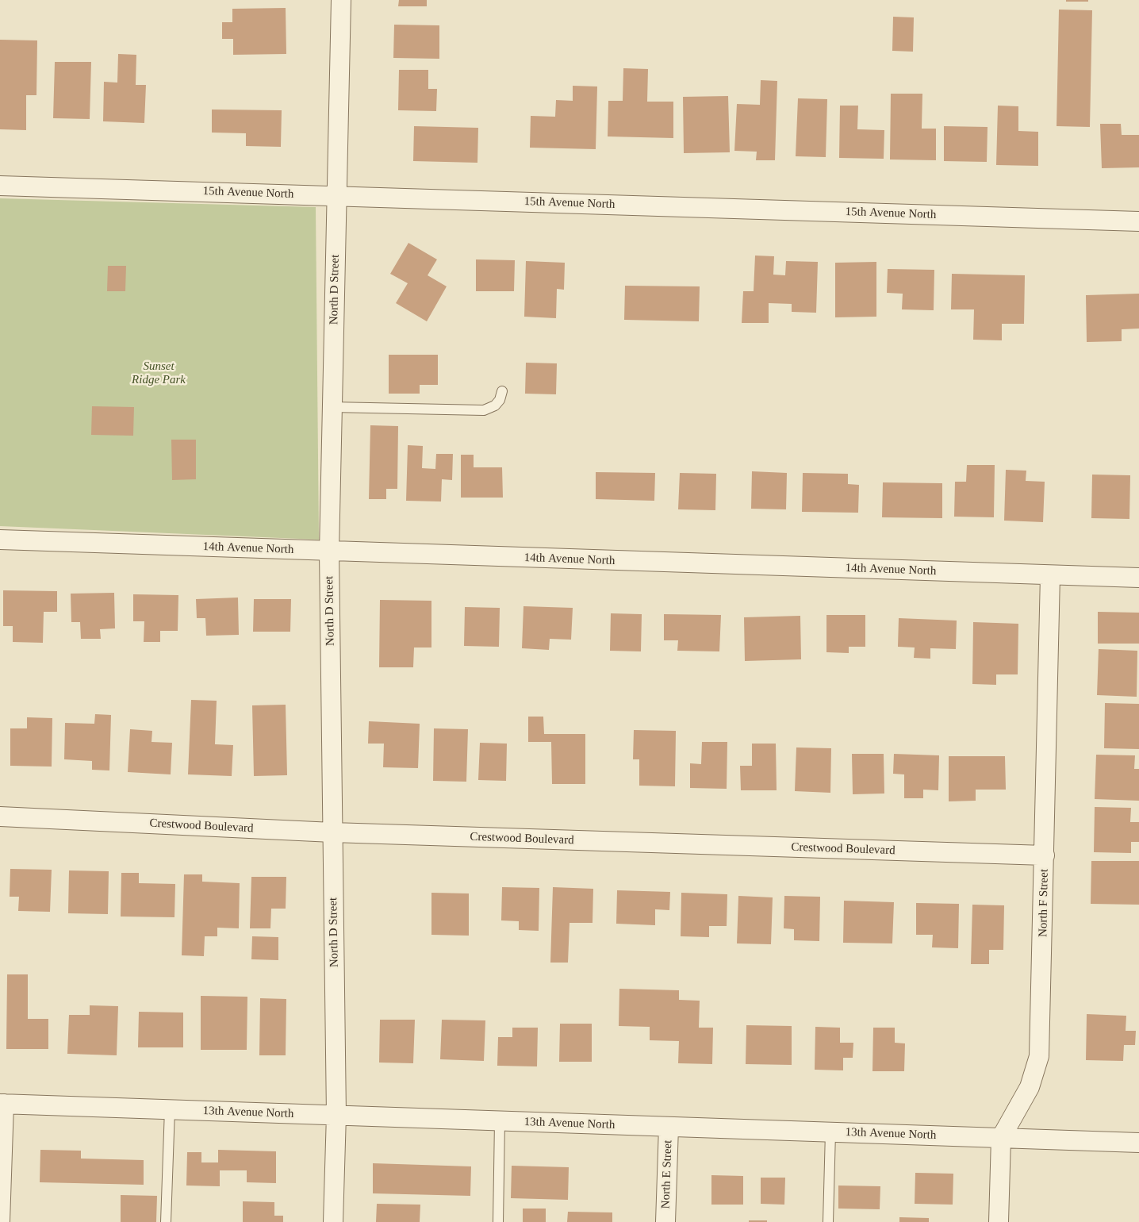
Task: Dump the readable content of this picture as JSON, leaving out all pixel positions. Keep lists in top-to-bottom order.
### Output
{
  "streets": {
    "street": [
      "15th Avenue North",
      "North D Street",
      "14th Avenue North",
      "Crestwood Boulevard",
      "North F Street",
      "13th Avenue North",
      "North E Street"
    ]
  },
  "crossings": [
    ["15th Avenue North", "North D Street"],
    ["North D Street", "14th Avenue North"],
    ["North D Street", "Crestwood Boulevard"],
    ["North D Street", "13th Avenue North"],
    ["14th Avenue North", "North F Street"],
    ["Crestwood Boulevard", "North F Street"],
    ["North F Street", "13th Avenue North"],
    ["13th Avenue North", "North E Street"]
  ],
  "parks": ["Sunset Ridge Park"]
}
